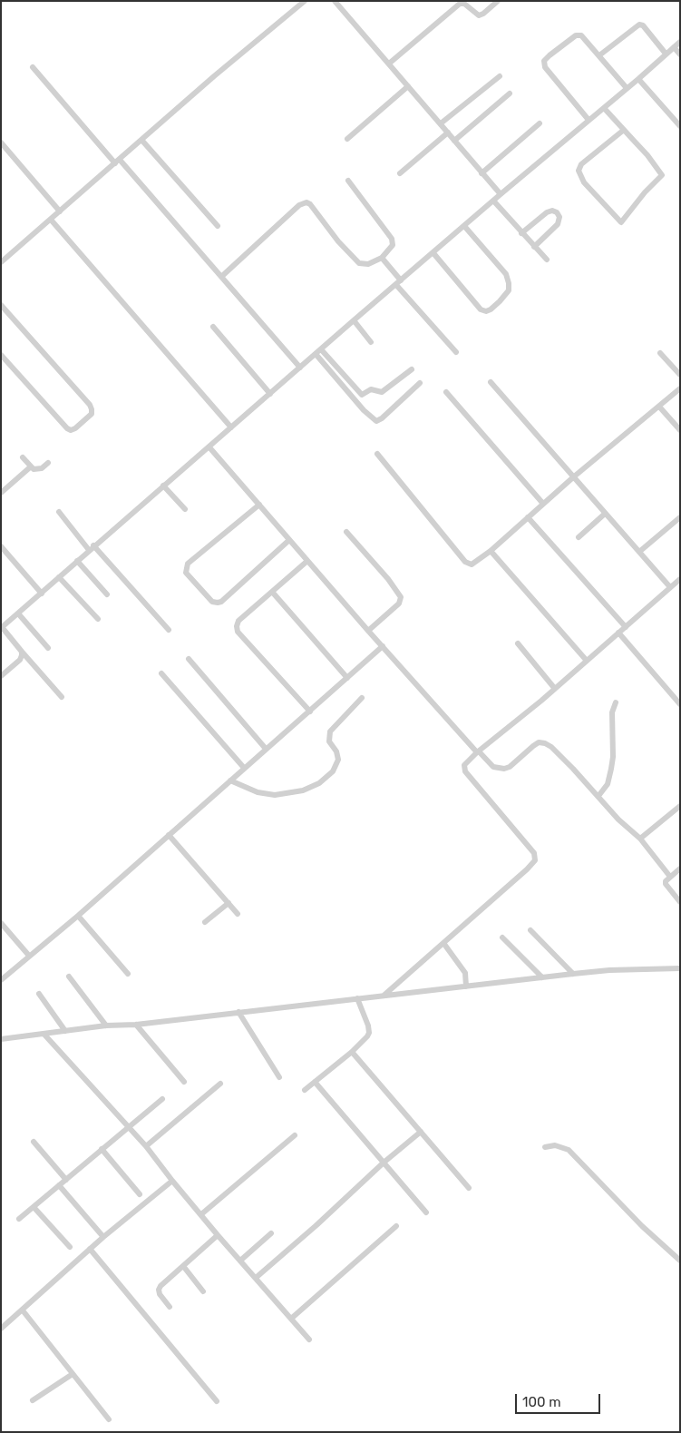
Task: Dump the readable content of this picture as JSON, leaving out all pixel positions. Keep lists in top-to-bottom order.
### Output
{
  "scale_bar": "100 m"
}
